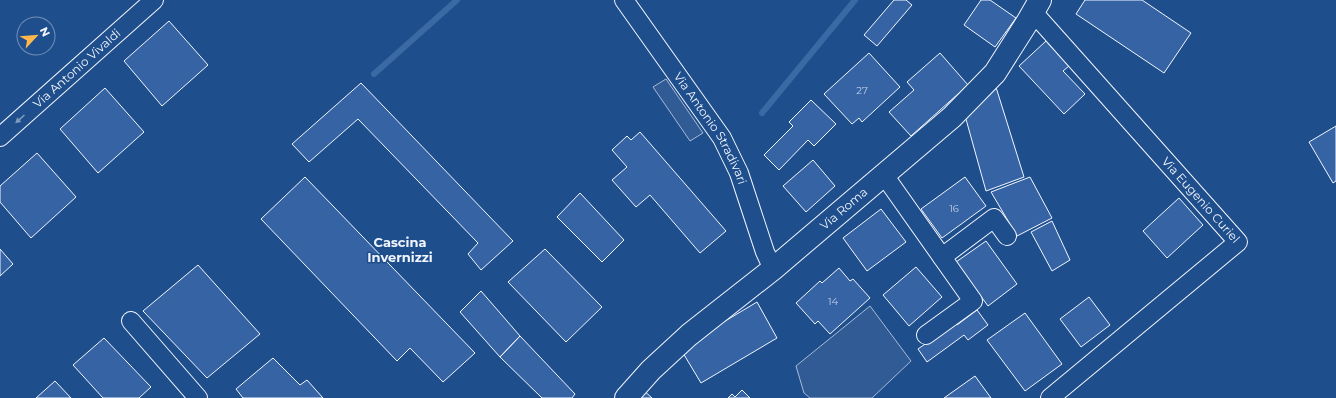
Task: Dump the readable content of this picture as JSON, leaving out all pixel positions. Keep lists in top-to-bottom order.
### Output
{
  "streets": {
    "street": [
      "Via Antonio Vivaldi",
      "Via Antonio Stradivari",
      "Via Eugenio Curiel",
      "Via Roma"
    ]
  },
  "crossings": [
    ["Via Antonio Stradivari", "Via Roma"],
    ["Via Eugenio Curiel", "Via Roma"]
  ],
  "one_way": ["Via Antonio Vivaldi"],
  "districts": ["Cascina Invernizzi"],
  "house_numbers": ["27", "16", "14"],
  "north": "top right"
}
